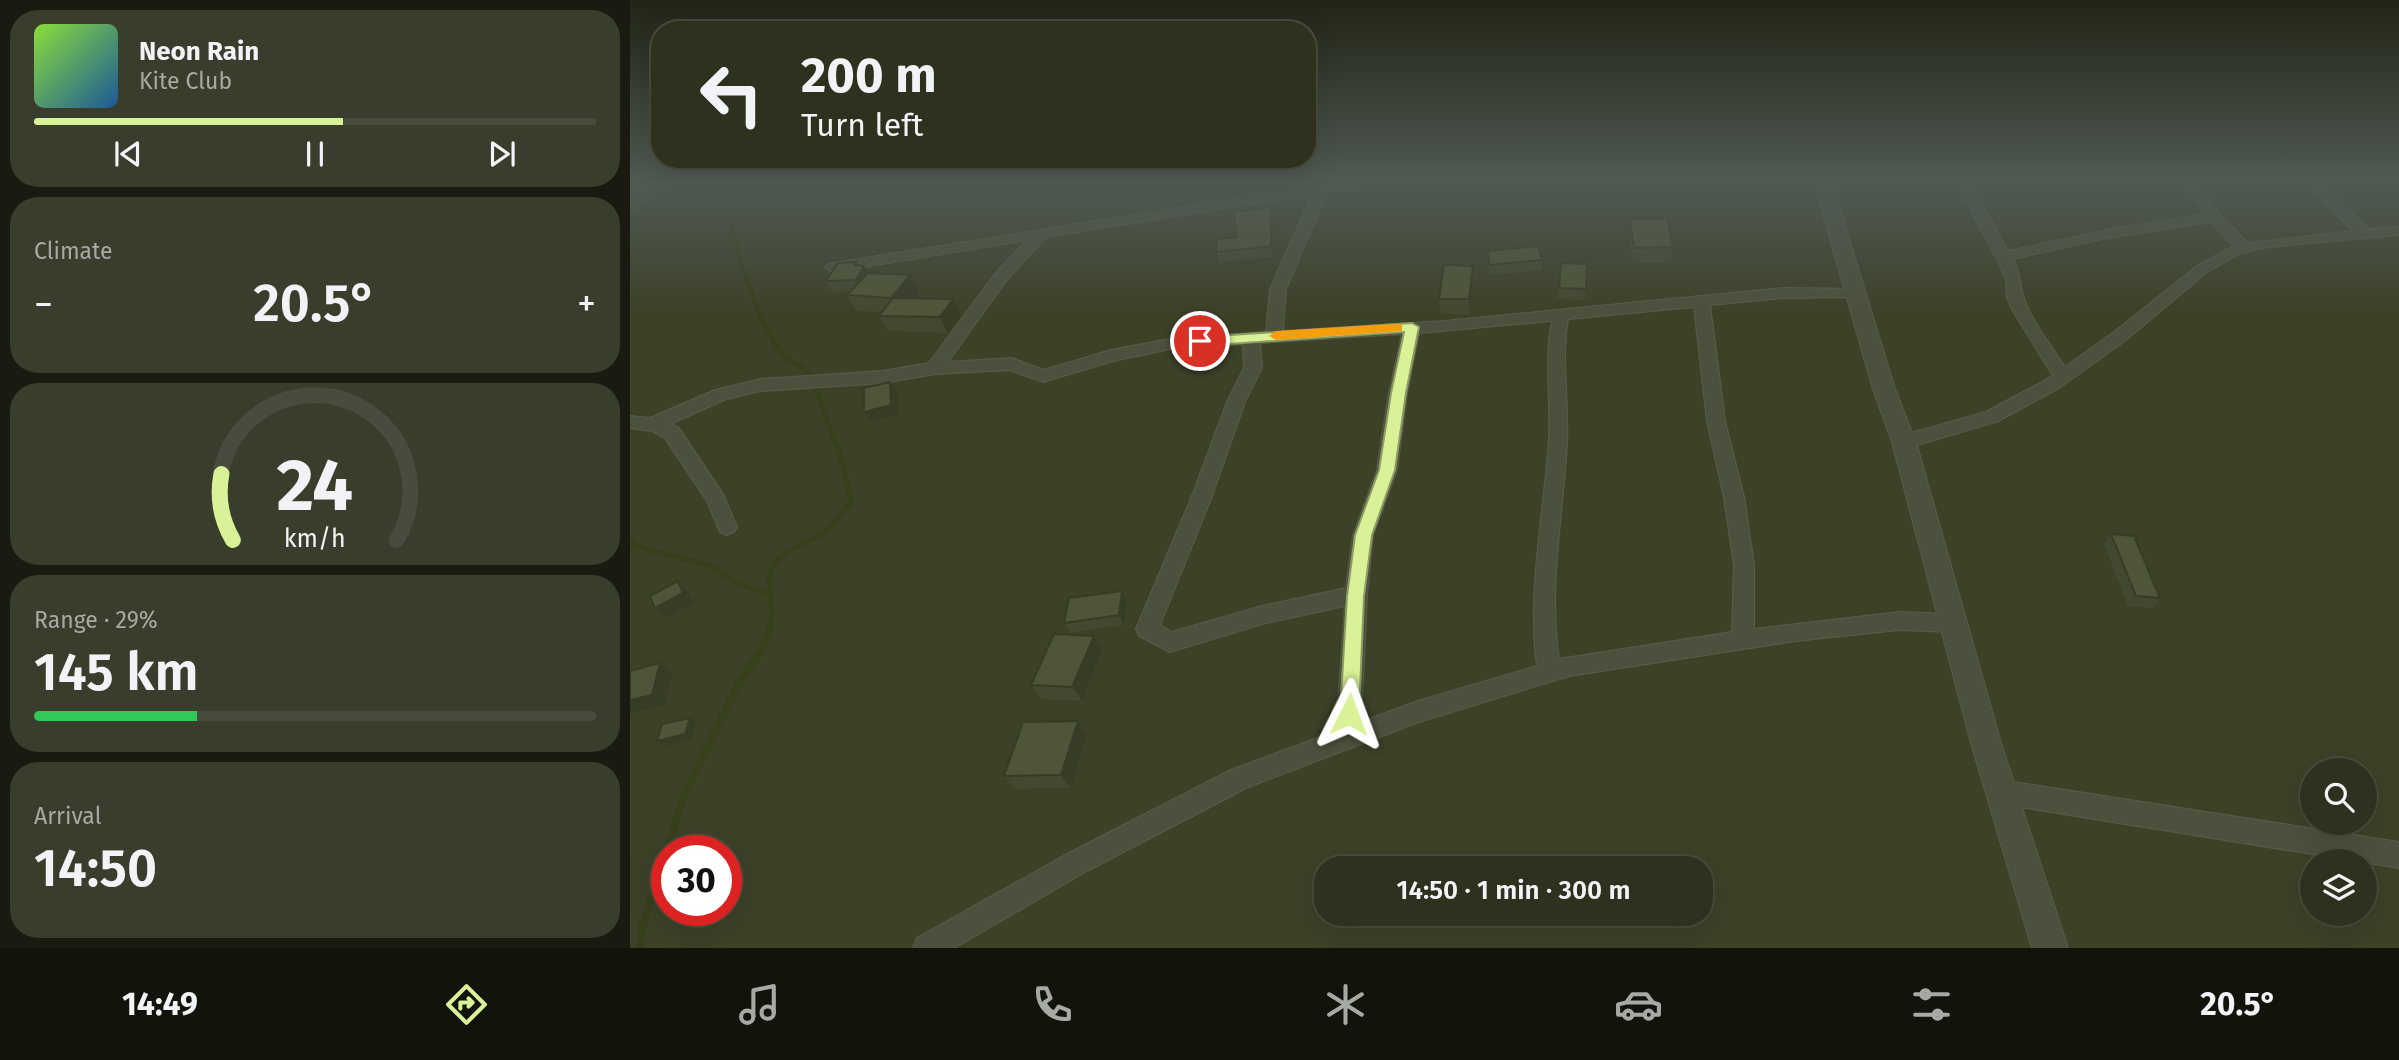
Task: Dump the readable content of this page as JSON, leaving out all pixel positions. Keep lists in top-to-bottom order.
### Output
{
  "page": {
    "turn": ["200 m", "Turn left"],
    "song": ["Neon Rain", "Kite Club"],
    "tile": [
      "Climate",
      ["Range · 29%", "145 km"],
      ["Arrival", "14:50"]
    ],
    "heat": ["−", "20.5°", "+"],
    "limit": "30",
    "trip": "14:50 · 1 min · 300 m",
    "tabs": ["14:49", "20.5°"],
    "gauge": ["24", "km/h"]
  }
}
